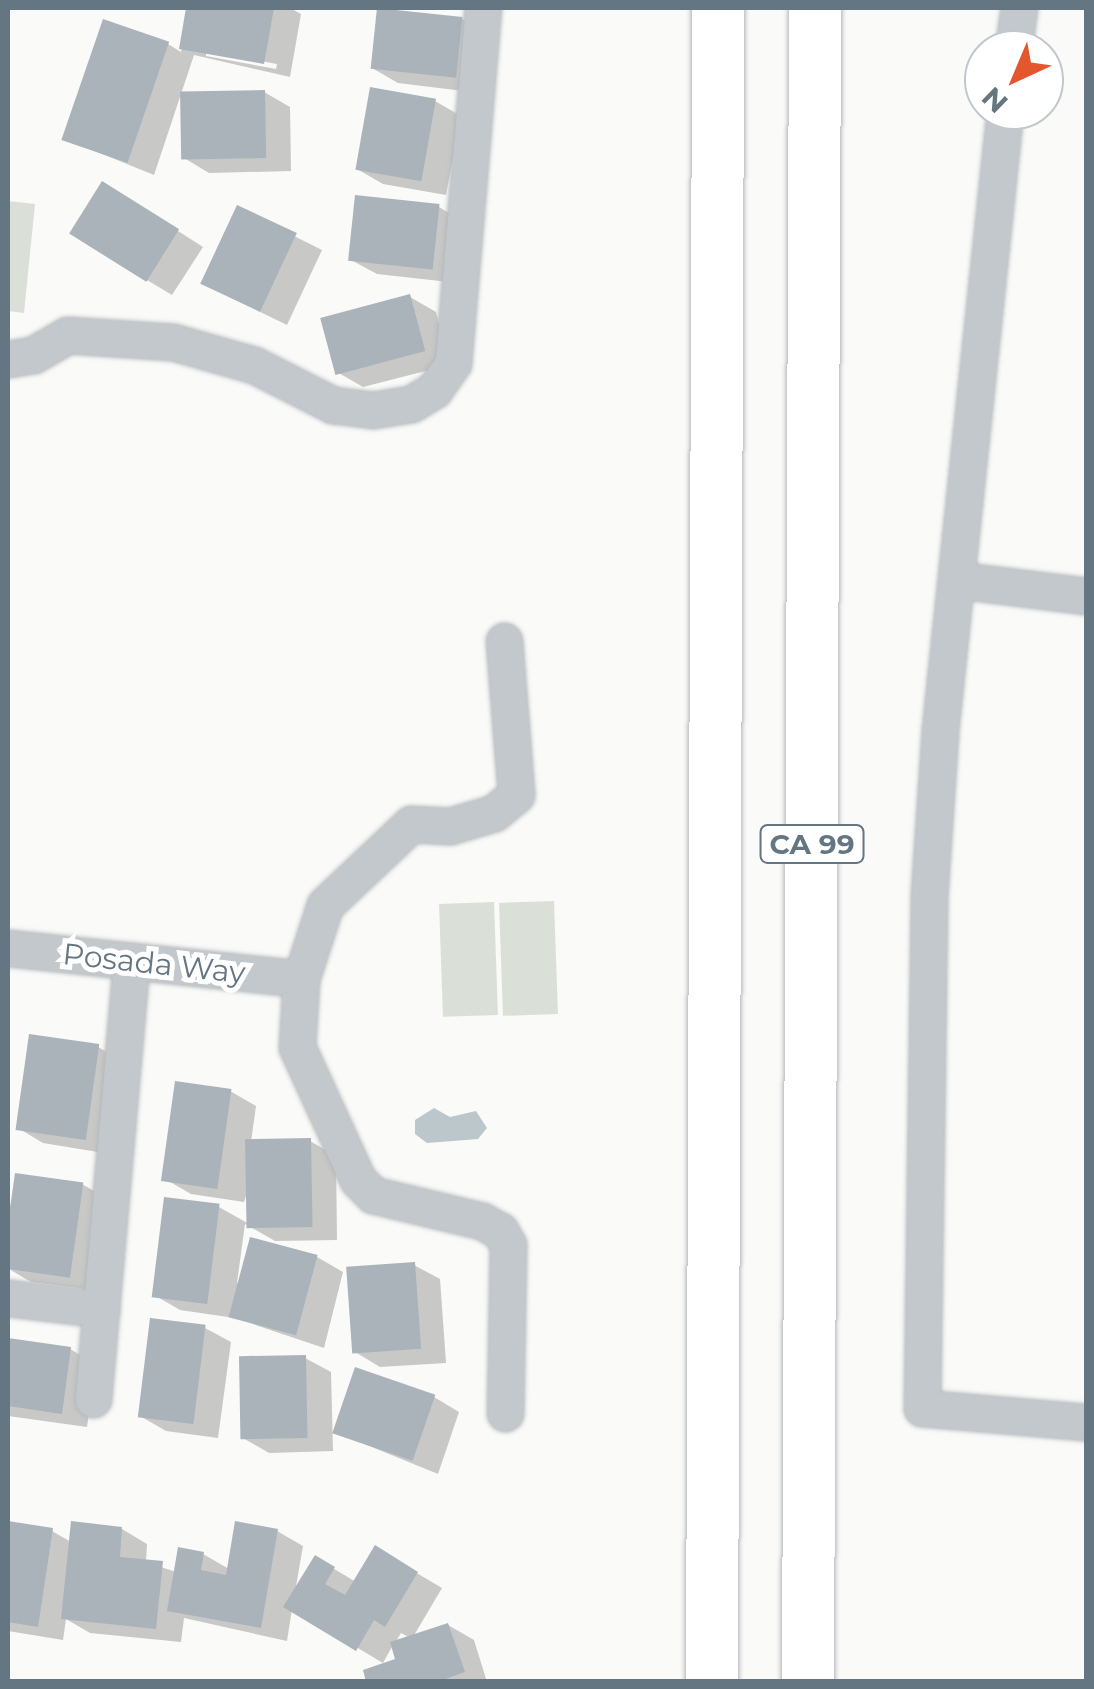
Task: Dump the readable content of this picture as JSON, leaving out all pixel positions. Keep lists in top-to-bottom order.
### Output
{
  "streets": {
    "highway": ["CA 99"],
    "street": ["Posada Way"]
  },
  "north": "bottom left"
}
